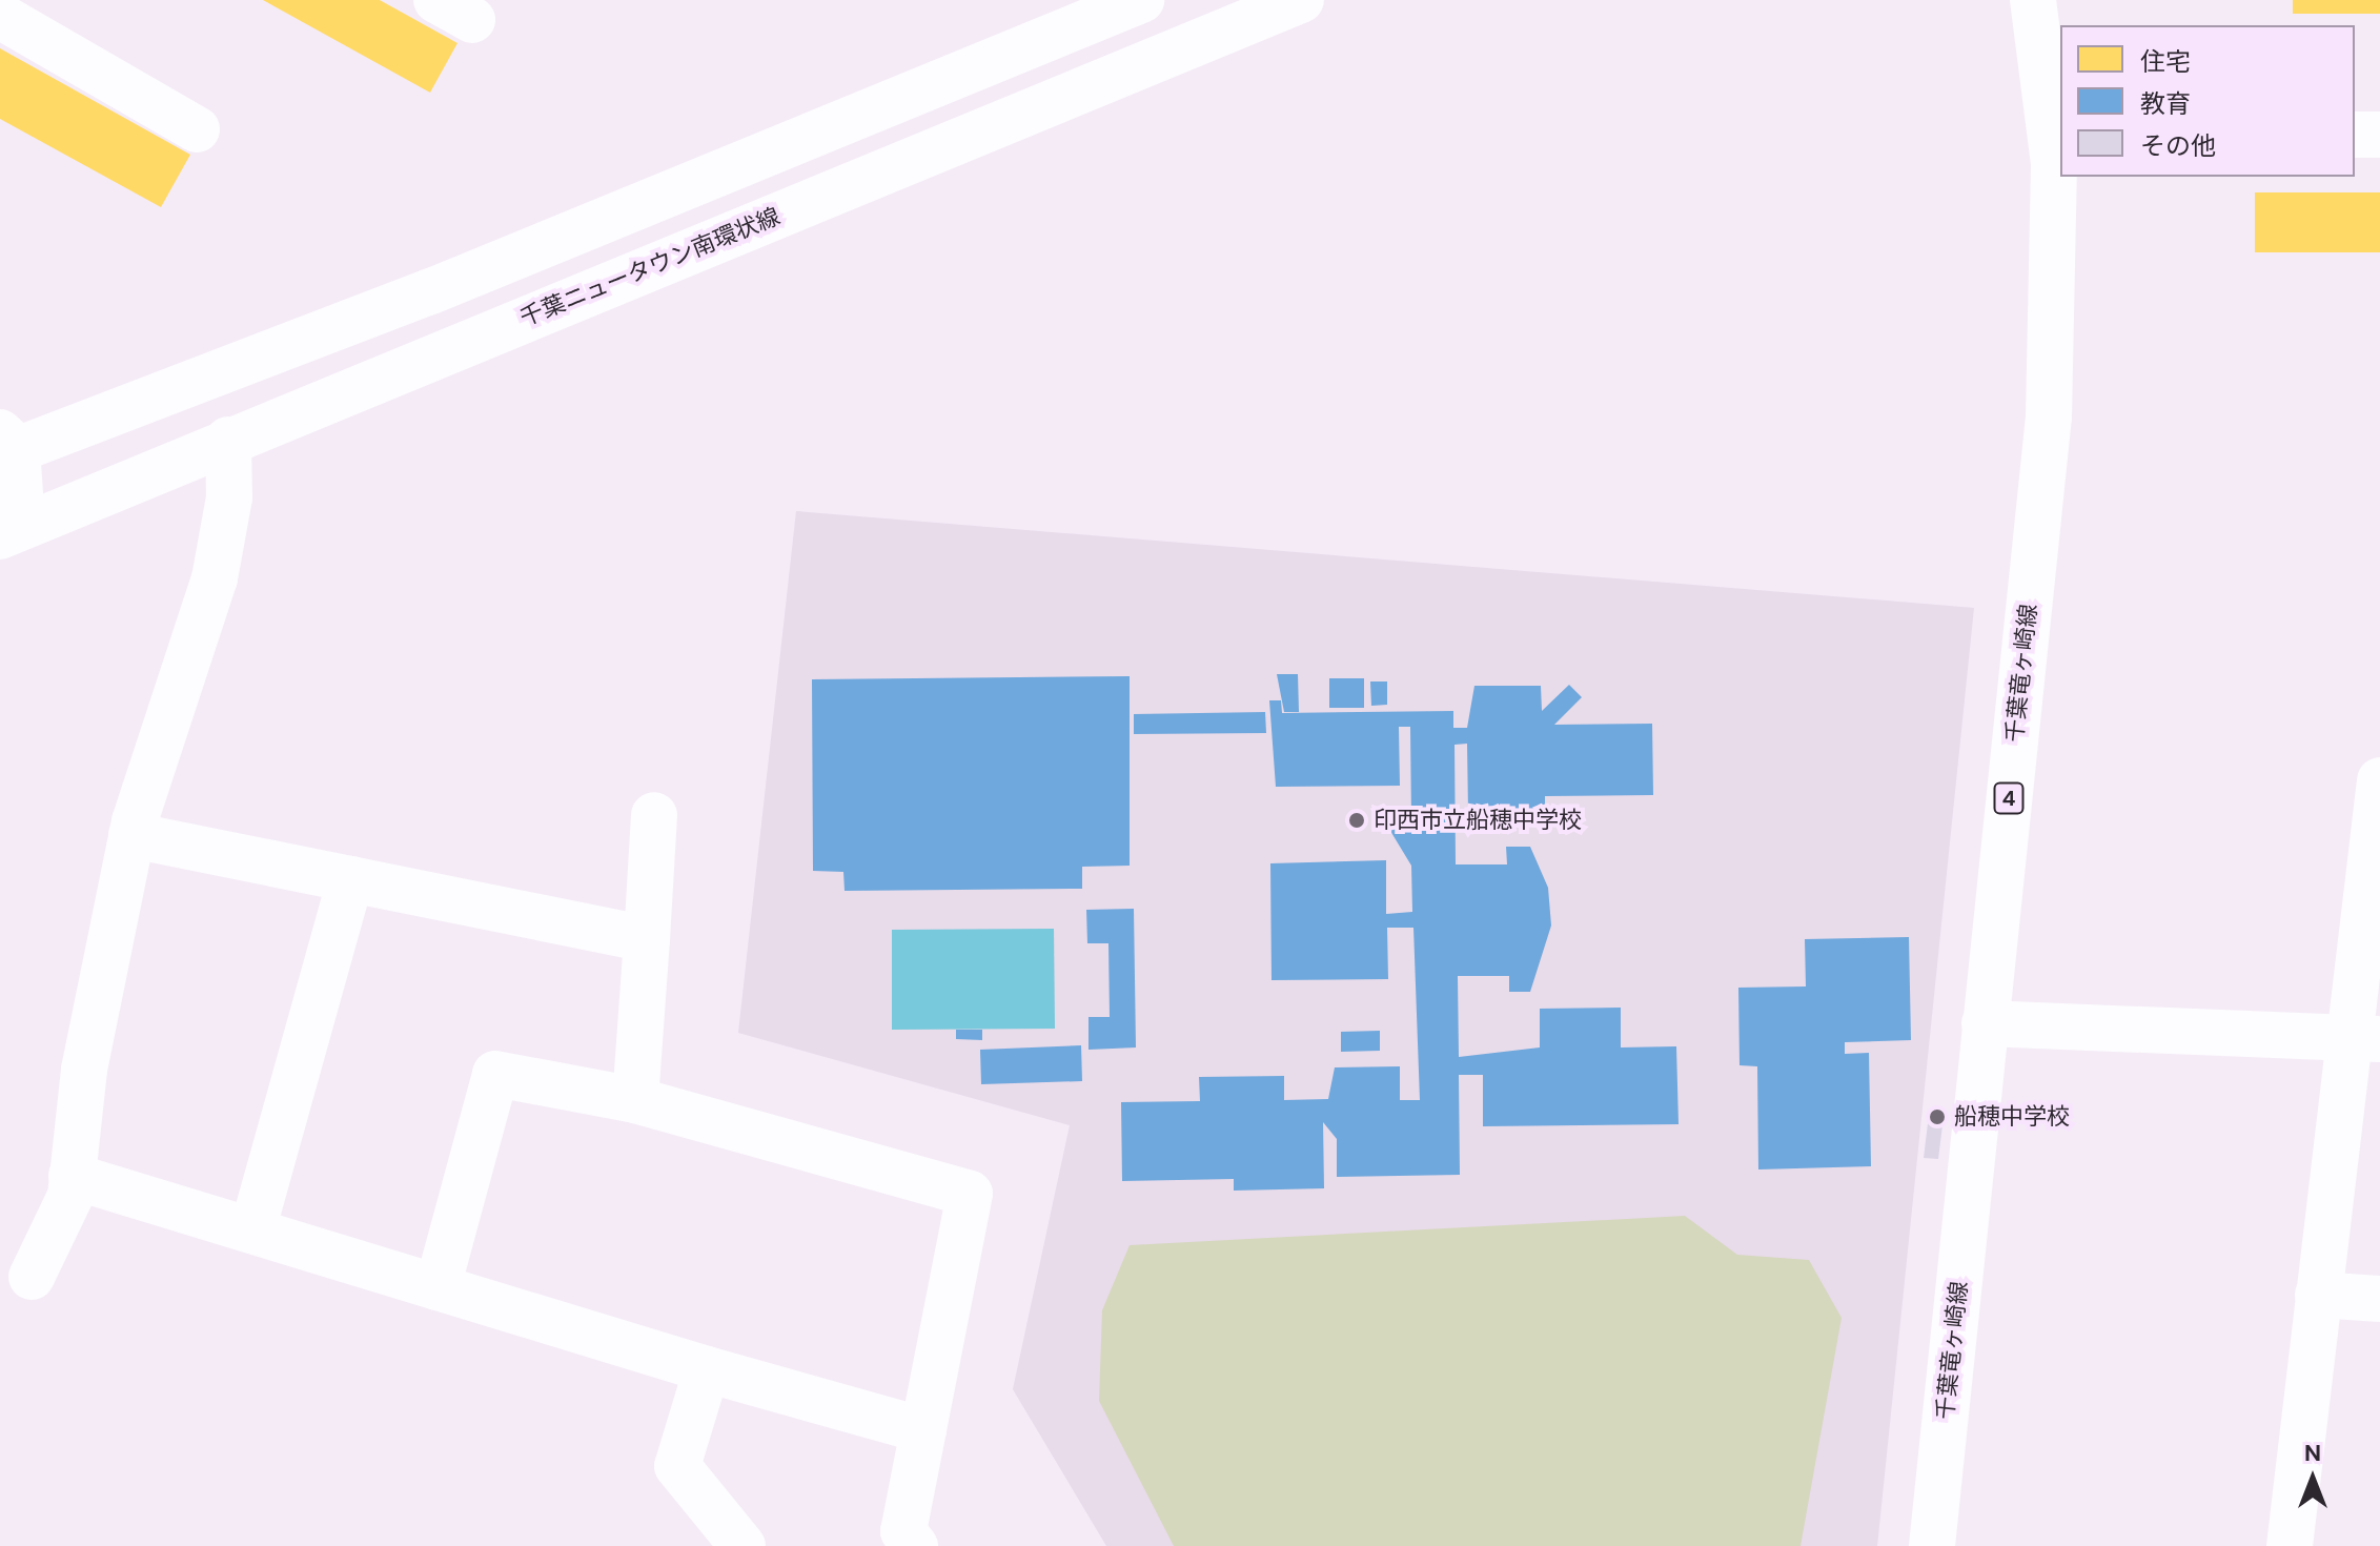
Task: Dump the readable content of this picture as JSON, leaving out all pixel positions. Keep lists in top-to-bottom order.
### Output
{
  "streets": {
    "street": ["千葉ニュータウン南環状線", "千葉竜ヶ崎線", "4"]
  },
  "places": ["印西市立船穂中学校", "船穂中学校"],
  "legend": ["住宅", "教育", "その他"],
  "north": "top"
}
